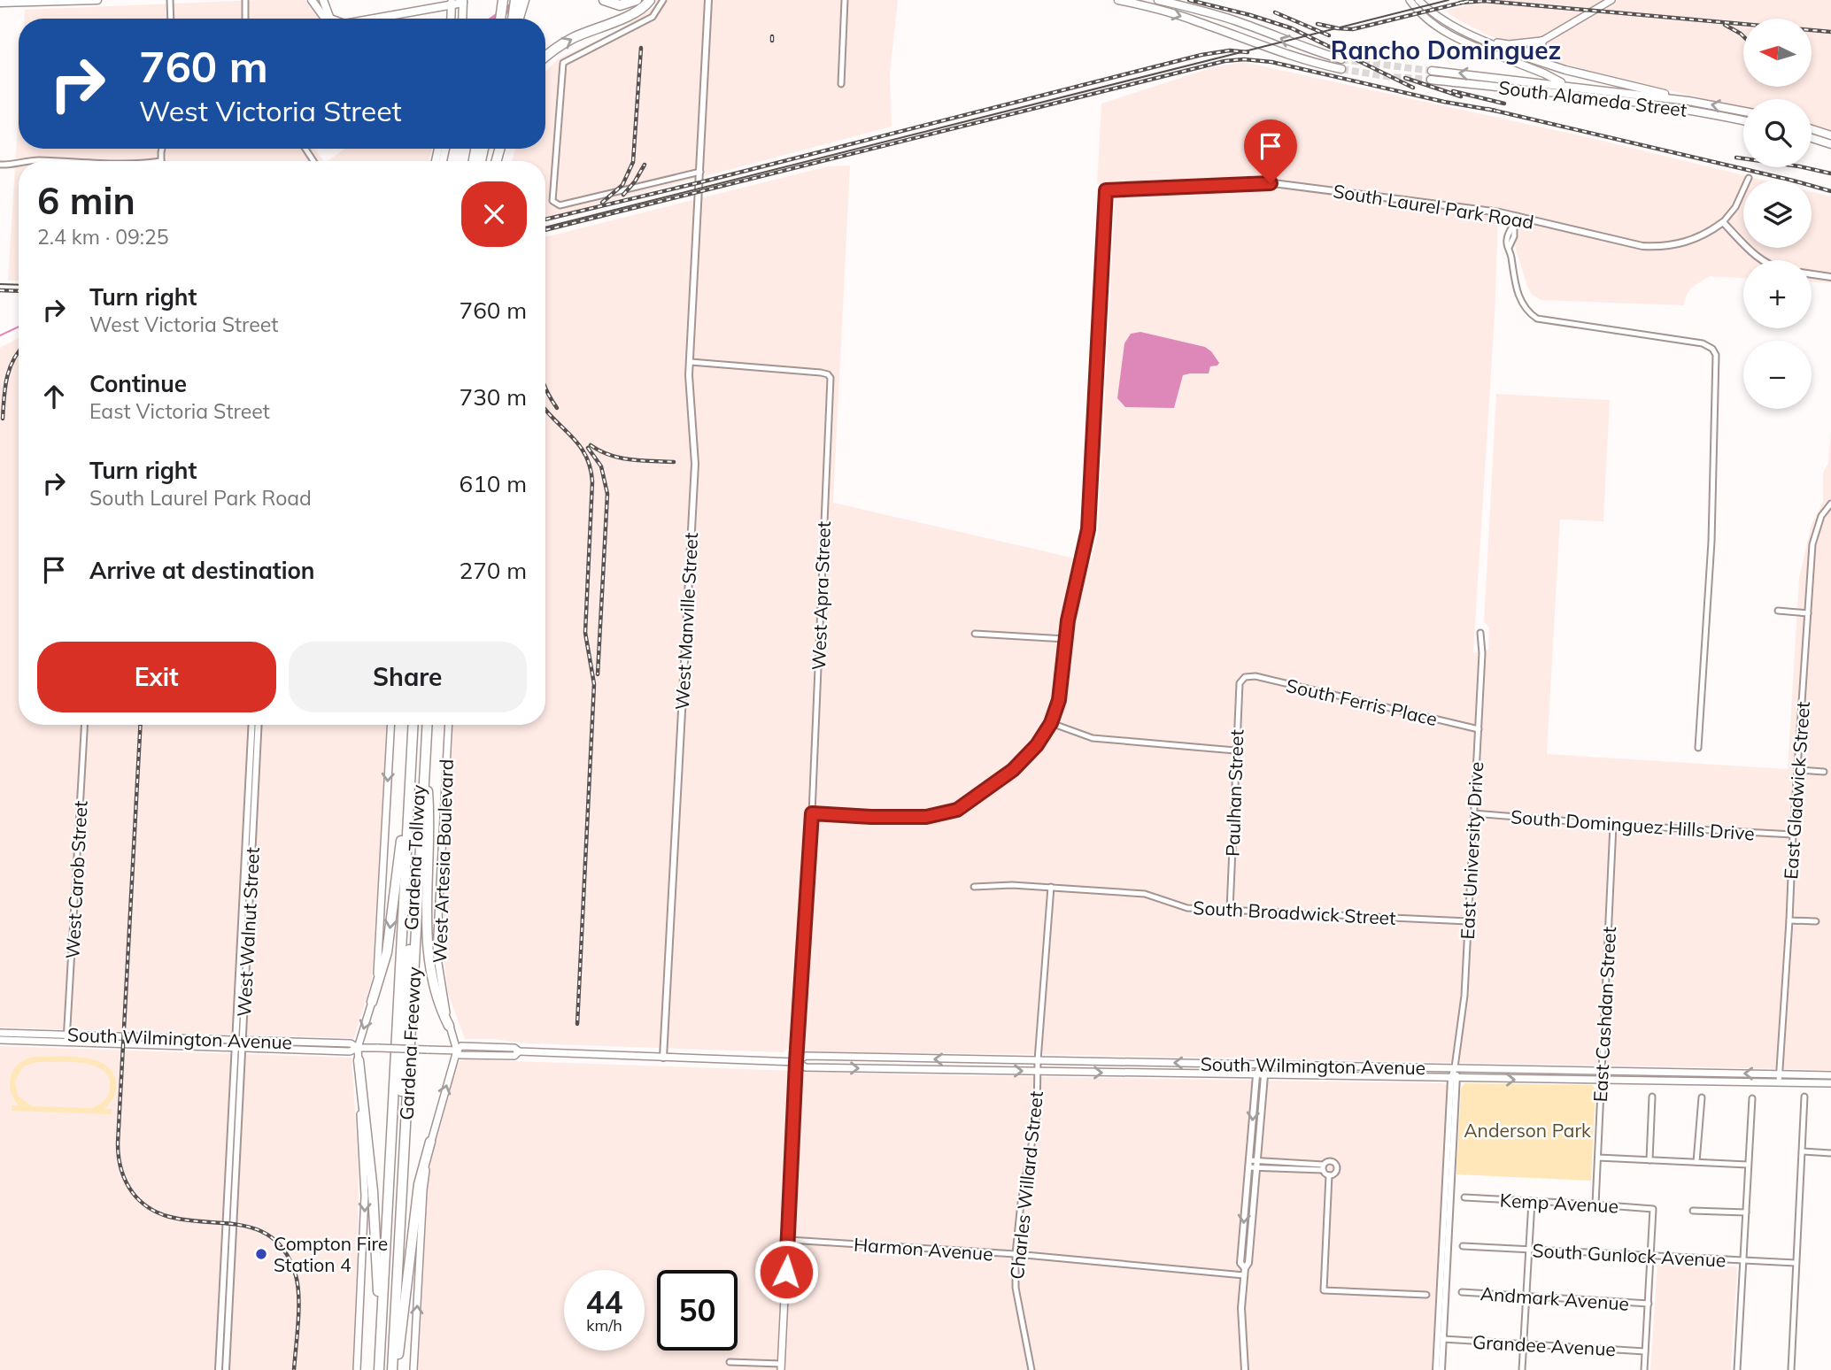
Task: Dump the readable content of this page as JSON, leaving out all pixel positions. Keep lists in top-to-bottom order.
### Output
{
  "streets": {
    "highway": ["Gardena Tollway", "Gardena Freeway"],
    "main road": ["South Alameda Street", "West Artesia Boulevard", "South Wilmington Avenue"],
    "street": [
      "South Laurel Park Road",
      "West Apra Street",
      "West Manville Street",
      "South Ferris Place",
      "East Gladwick Street",
      "Paulhan Street",
      "South Dominguez Hills Drive",
      "East University Drive",
      "West Carob Street",
      "South Broadwick Street",
      "West Walnut Street",
      "East Cashdan Street",
      "Charles Willard Street",
      "Kemp Avenue",
      "Harmon Avenue",
      "South Gunlock Avenue",
      "Andmark Avenue",
      "Grandee Avenue"
    ]
  },
  "crossings": [
    ["West Apra Street", "West Manville Street"],
    ["West Manville Street", "South Wilmington Avenue"],
    ["South Ferris Place", "Paulhan Street"],
    ["South Ferris Place", "East University Drive"],
    ["East Gladwick Street", "South Dominguez Hills Drive"],
    ["East Gladwick Street", "South Wilmington Avenue"],
    ["Paulhan Street", "South Broadwick Street"],
    ["South Dominguez Hills Drive", "East University Drive"],
    ["South Dominguez Hills Drive", "East Cashdan Street"],
    ["East University Drive", "South Broadwick Street"],
    ["East University Drive", "South Wilmington Avenue"],
    ["East University Drive", "Grandee Avenue"],
    ["Gardena Tollway", "Gardena Freeway"],
    ["West Artesia Boulevard", "South Wilmington Avenue"],
    ["West Carob Street", "South Wilmington Avenue"],
    ["South Broadwick Street", "Charles Willard Street"],
    ["West Walnut Street", "South Wilmington Avenue"],
    ["East Cashdan Street", "South Wilmington Avenue"],
    ["East Cashdan Street", "Kemp Avenue"],
    ["South Wilmington Avenue", "Charles Willard Street"],
    ["Charles Willard Street", "Harmon Avenue"],
    ["Kemp Avenue", "South Gunlock Avenue"]
  ],
  "districts": ["Rancho Dominguez"],
  "parks": ["Anderson Park"],
  "places": ["Compton Fire Station 4"],
  "north": "left",
  "page": {
    "map_buttons": ["+", "−"],
    "turn": ["760 m", "West Victoria Street"],
    "heading": ["6 min", "2.4 km · 09:25"],
    "list": [
      {
        "name": "Turn right",
        "note": "West Victoria Street",
        "value": "760 m"
      },
      {
        "name": "Continue",
        "note": "East Victoria Street",
        "value": "730 m"
      },
      {
        "name": "Turn right",
        "note": "South Laurel Park Road",
        "value": "610 m"
      },
      {
        "name": "Arrive at destination",
        "value": "270 m"
      }
    ],
    "buttons": ["Exit", "Share"],
    "speed": "44 km/h",
    "limit": "50"
  }
}
